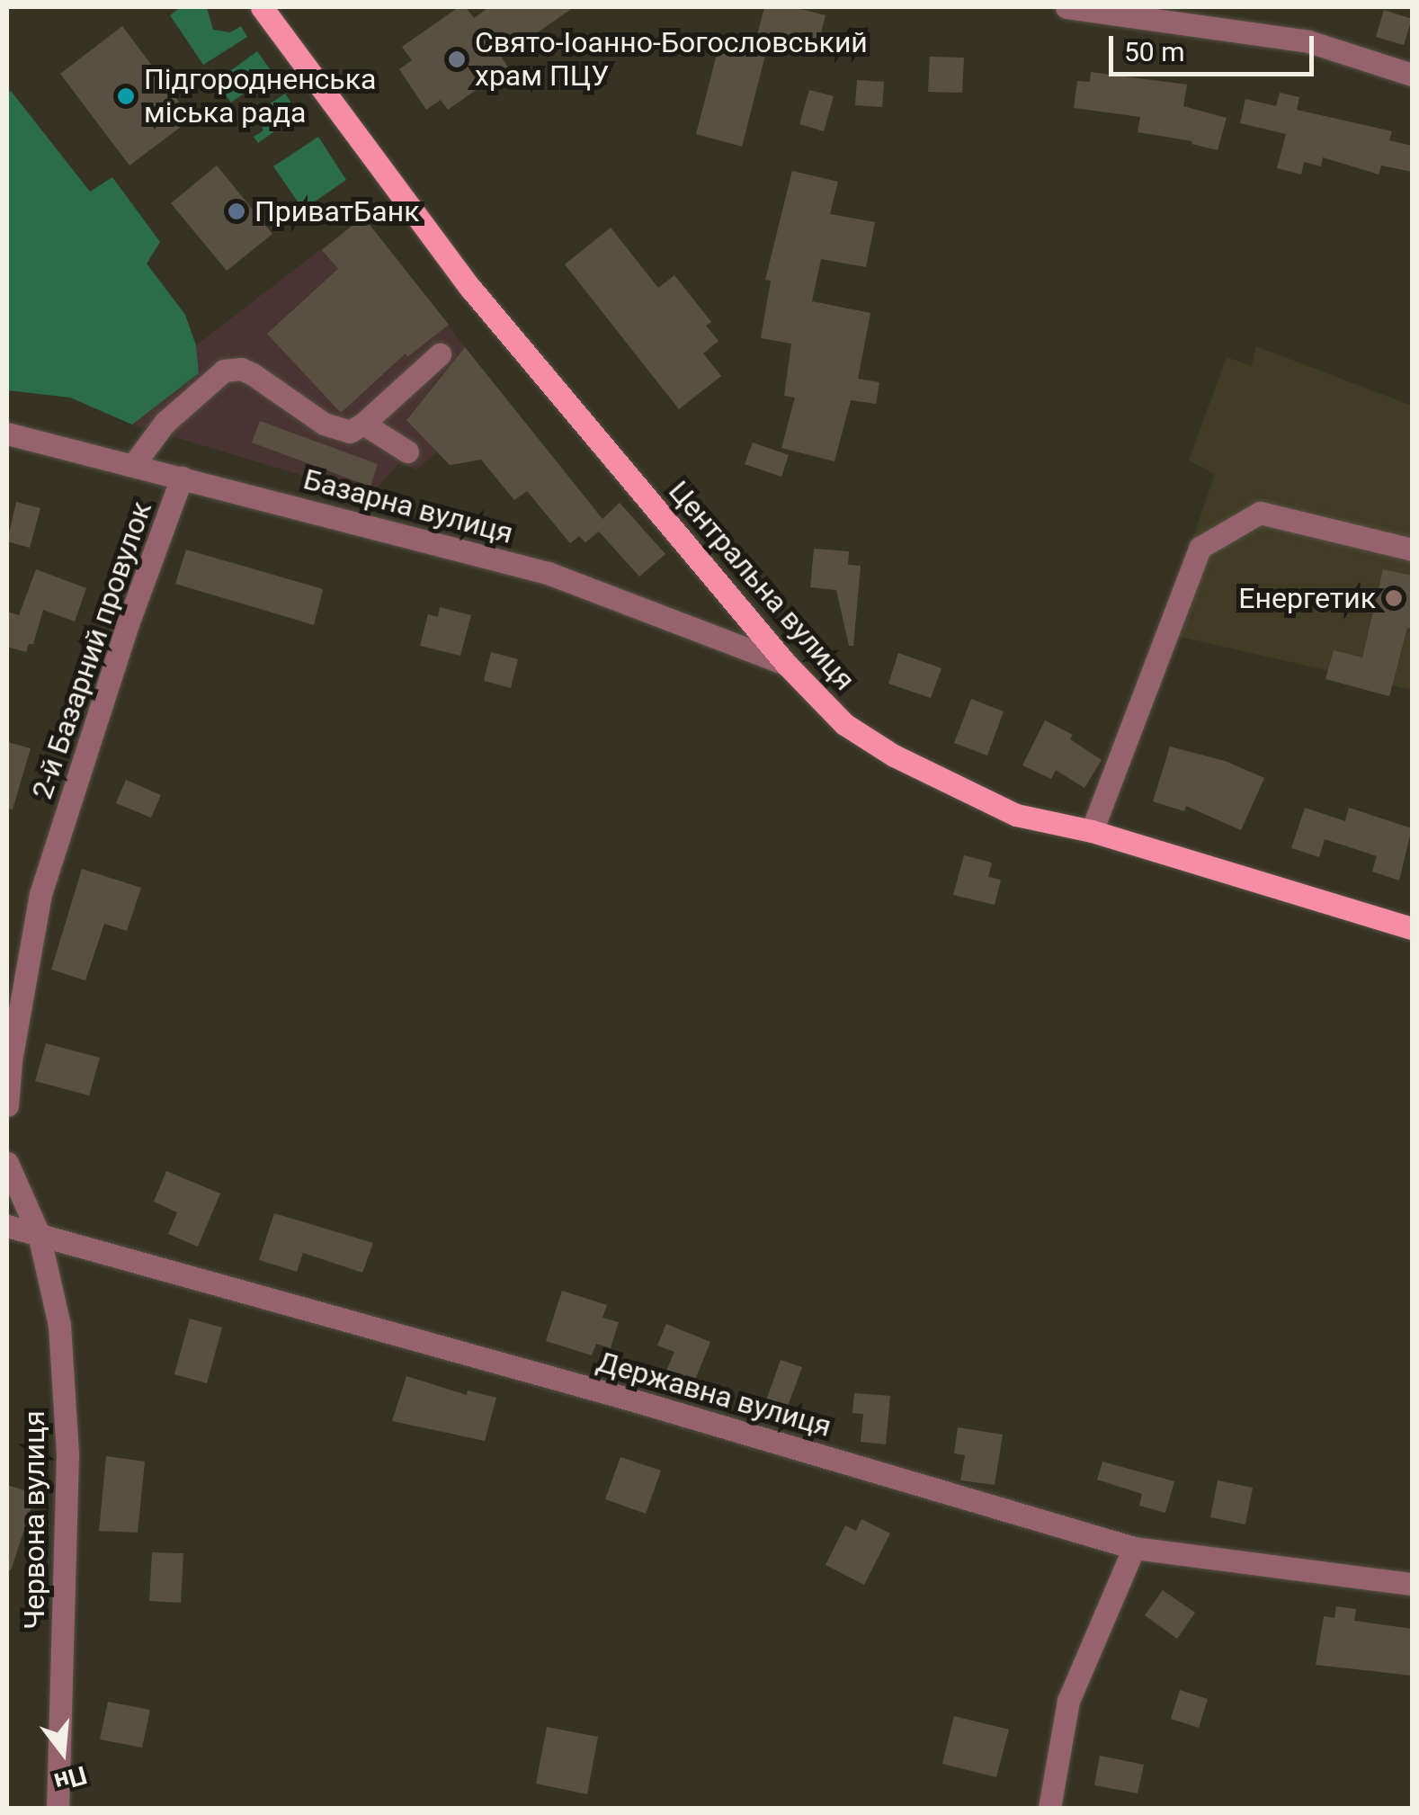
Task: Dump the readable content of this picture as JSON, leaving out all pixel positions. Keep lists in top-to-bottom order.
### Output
{
  "streets": {
    "main road": ["Центральна вулиця"],
    "street": [
      "Базарна вулиця",
      "2-й Базарний провулок",
      "Державна вулиця",
      "Червона вулиця"
    ]
  },
  "crossings": [
    ["Базарна вулиця", "Центральна вулиця"],
    ["Базарна вулиця", "2-й Базарний провулок"],
    ["Державна вулиця", "Червона вулиця"]
  ],
  "places": [
    "Свято-Іоанно-Богословський храм ПЦУ",
    "Підгородненська міська рада",
    "ПриватБанк",
    "Енергетик"
  ],
  "scale_bar": "50 m",
  "north": "bottom"
}
